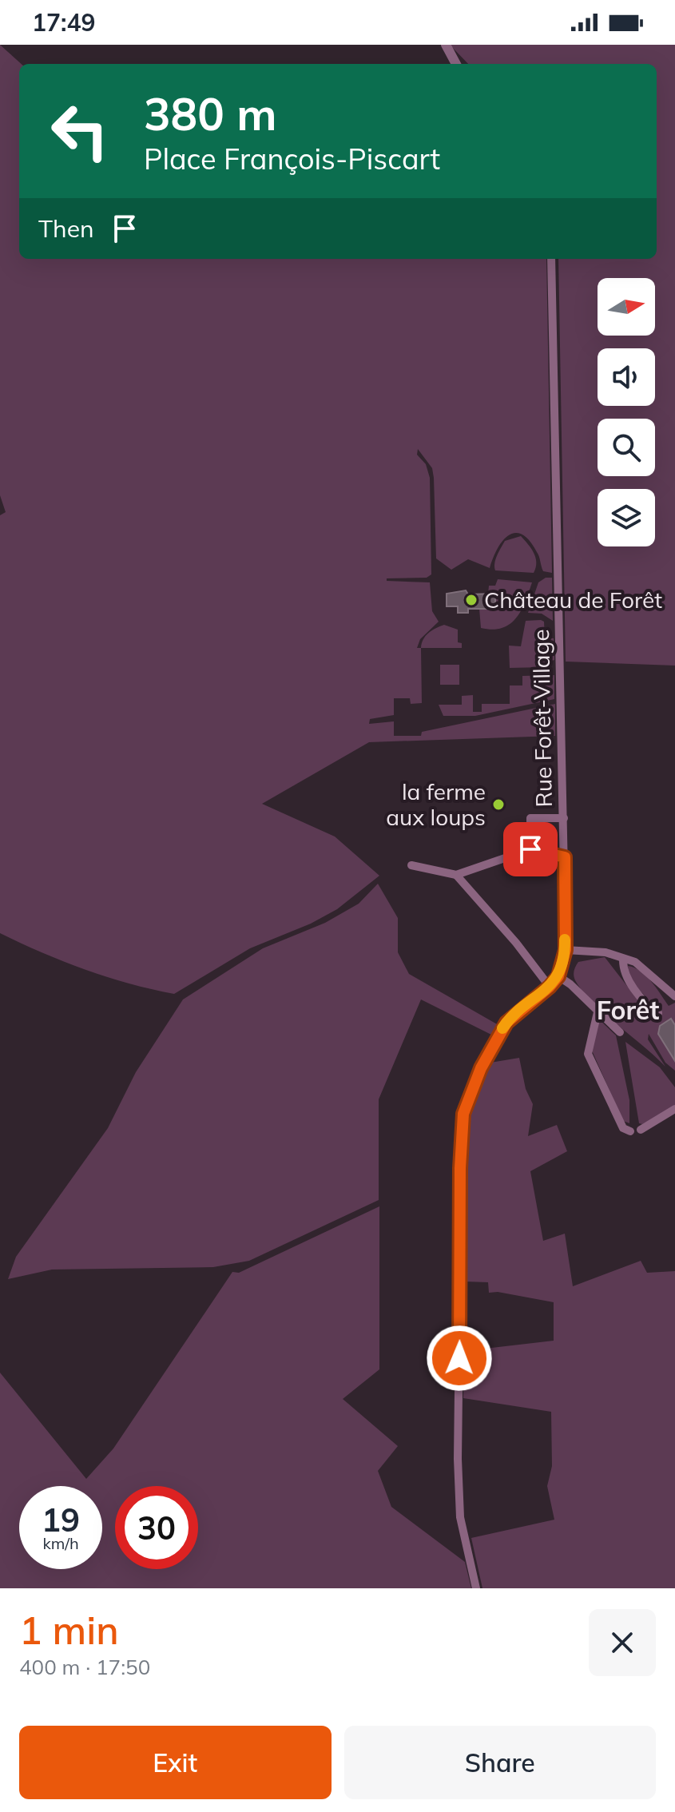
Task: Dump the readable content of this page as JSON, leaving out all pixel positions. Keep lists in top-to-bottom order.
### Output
{
  "streets": {
    "street": ["Rue Forêt-Village"]
  },
  "districts": ["Forêt"],
  "places": ["Château de Forêt", "la ferme aux loups"],
  "north": "right",
  "page": {
    "status": "17:49",
    "turn": ["380 m", "Place François-Piscart"],
    "then": "Then",
    "speed": "19 km/h",
    "limit": "30",
    "heading": ["1 min", "400 m · 17:50"],
    "buttons": ["Exit", "Share"]
  }
}
